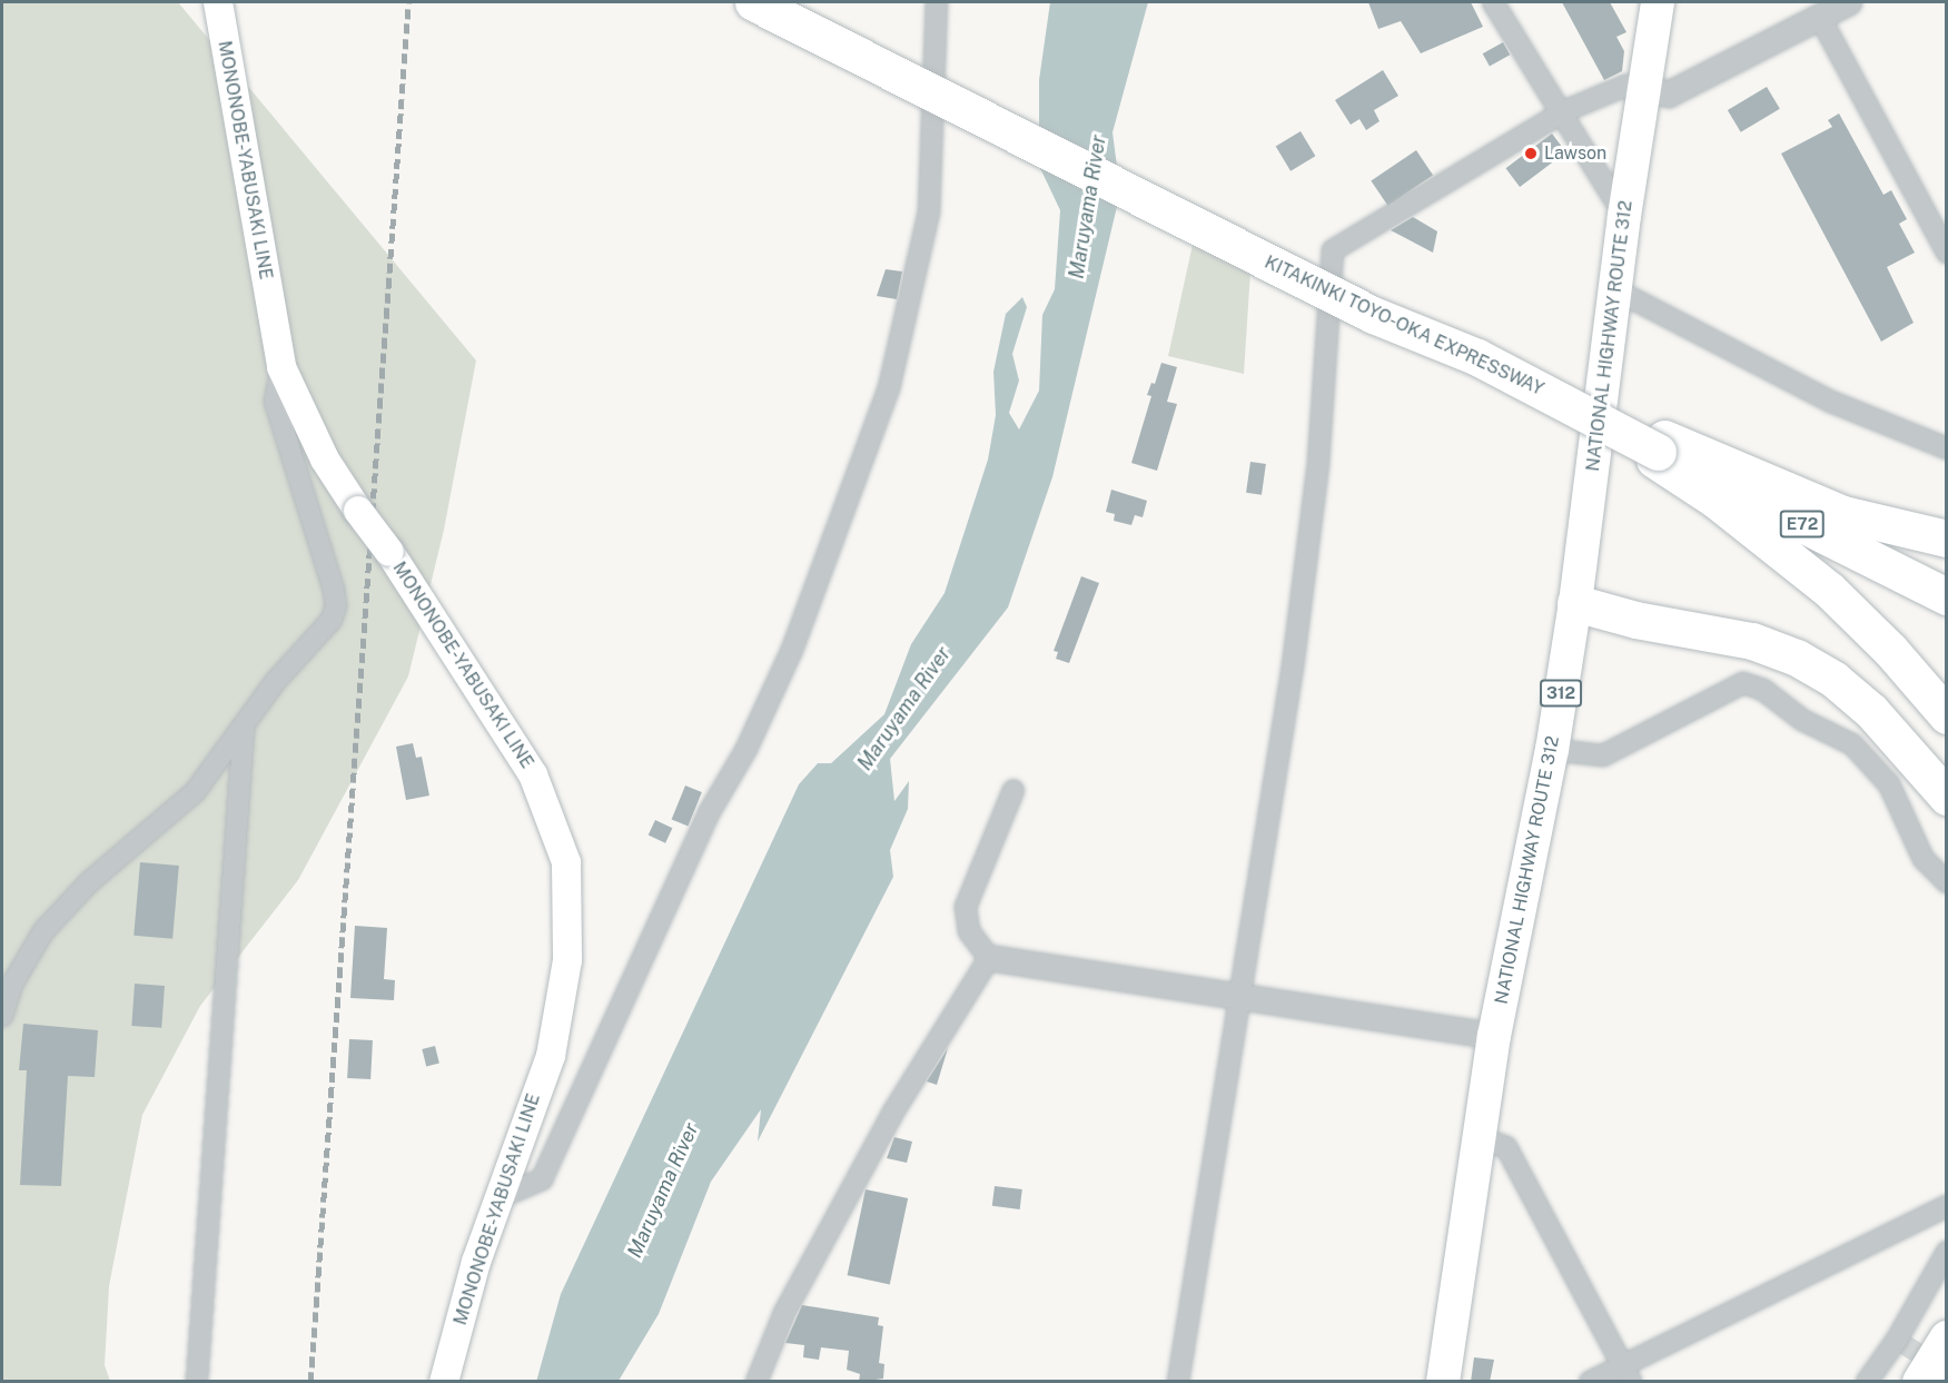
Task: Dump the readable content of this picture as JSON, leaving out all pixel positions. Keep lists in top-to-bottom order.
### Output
{
  "streets": {
    "highway": [
      "KITAKINKI TOYO-OKA EXPRESSWAY",
      "NATIONAL HIGHWAY ROUTE 312",
      "E72",
      "312"
    ],
    "main road": ["MONONOBE-YABUSAKI LINE"]
  },
  "crossings": [
    ["KITAKINKI TOYO-OKA EXPRESSWAY", "E72"]
  ],
  "water": ["Maruyama River"],
  "places": ["Lawson"]
}
